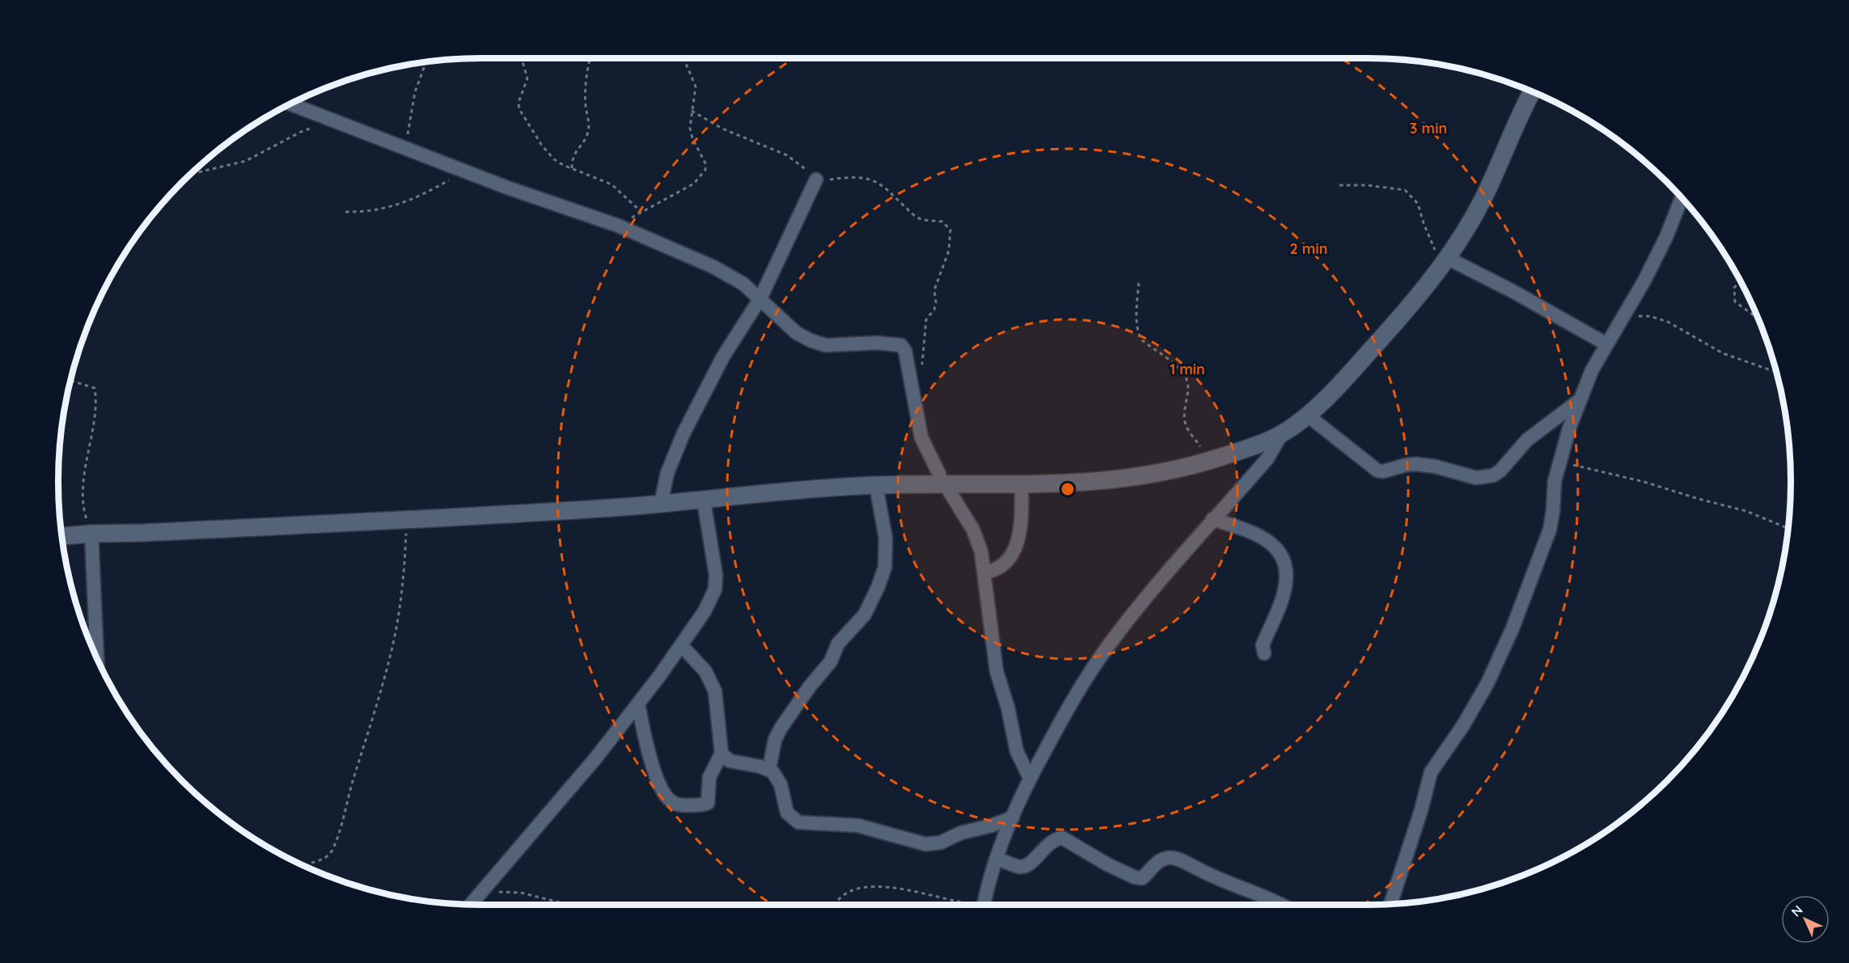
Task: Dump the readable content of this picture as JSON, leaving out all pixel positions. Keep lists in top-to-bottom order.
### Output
{
  "north": "top left",
  "rings": ["3 min", "2 min", "1 min"]
}
